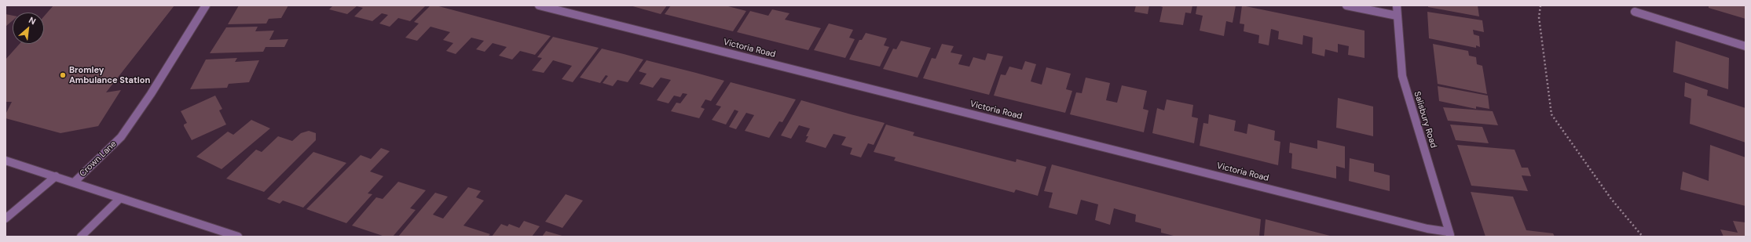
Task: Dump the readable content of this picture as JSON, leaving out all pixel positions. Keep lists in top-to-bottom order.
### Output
{
  "streets": {
    "street": ["Victoria Road", "Salisbury Road", "Crown Lane"]
  },
  "crossings": [
    ["Victoria Road", "Salisbury Road"]
  ],
  "places": ["Bromley Ambulance Station"],
  "north": "top right"
}
